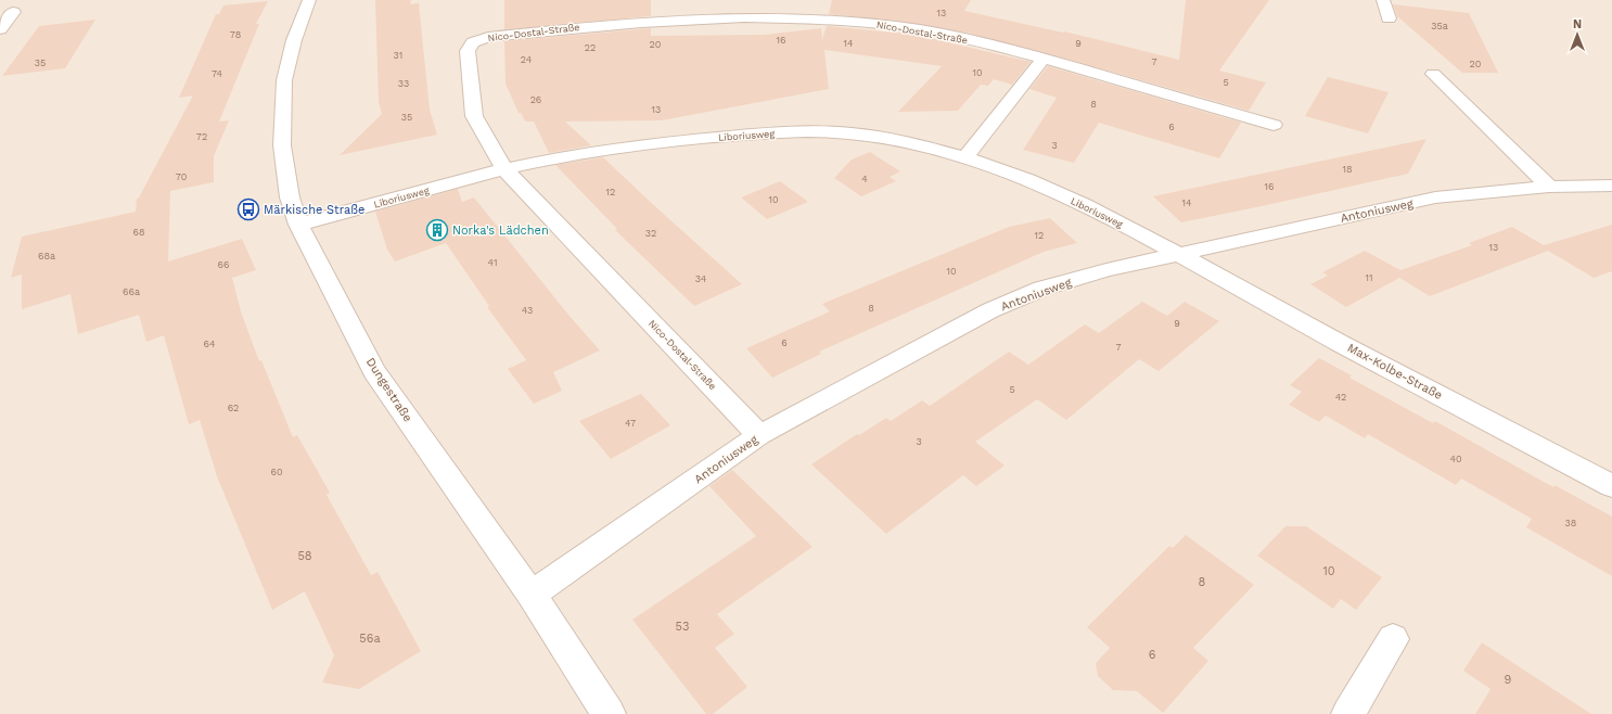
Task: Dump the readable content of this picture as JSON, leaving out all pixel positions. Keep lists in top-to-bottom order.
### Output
{
  "streets": {
    "street": [
      "Nico-Dostal-Straße",
      "Liboriusweg",
      "Antoniusweg",
      "Max-Kolbe-Straße",
      "Dungestraße"
    ]
  },
  "crossings": [
    ["Nico-Dostal-Straße", "Liboriusweg"],
    ["Nico-Dostal-Straße", "Antoniusweg"],
    ["Liboriusweg", "Antoniusweg"],
    ["Liboriusweg", "Max-Kolbe-Straße"],
    ["Liboriusweg", "Dungestraße"],
    ["Antoniusweg", "Max-Kolbe-Straße"],
    ["Antoniusweg", "Dungestraße"]
  ],
  "places": {
    "bus stop": ["Märkische Straße"],
    "building": ["Norka's Lädchen"]
  },
  "house_numbers": [
    "13",
    "35a",
    "78",
    "16",
    "14",
    "9",
    "20",
    "22",
    "31",
    "24",
    "7",
    "35",
    "20",
    "10",
    "74",
    "5",
    "33",
    "26",
    "8",
    "13",
    "35",
    "6",
    "72",
    "3",
    "18",
    "70",
    "4",
    "16",
    "12",
    "10",
    "14",
    "68",
    "32",
    "12",
    "13",
    "68a",
    "41",
    "66",
    "10",
    "11",
    "34",
    "66a",
    "8",
    "43",
    "9",
    "6",
    "64",
    "7",
    "5",
    "42",
    "62",
    "47",
    "3",
    "40",
    "60",
    "38",
    "58",
    "10",
    "8",
    "53",
    "56a",
    "6",
    "9"
  ],
  "north": "top"
}
